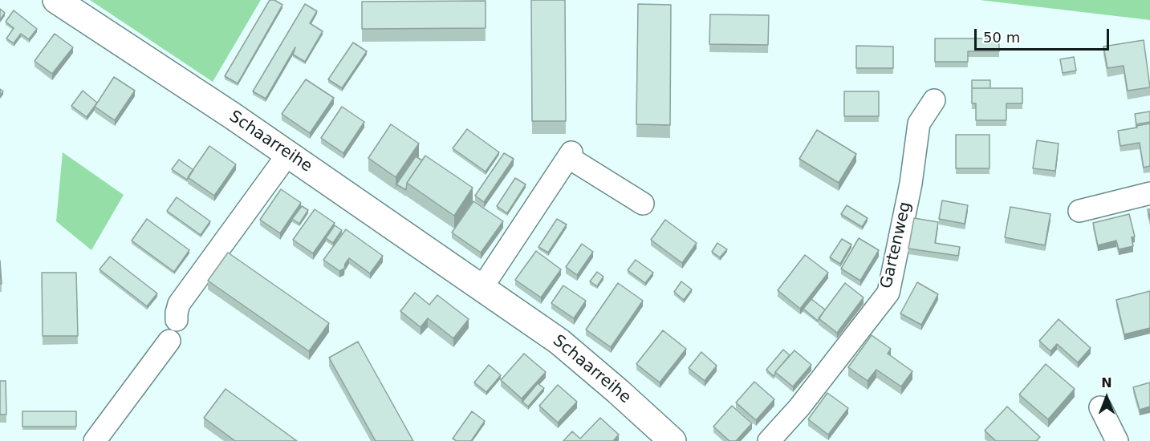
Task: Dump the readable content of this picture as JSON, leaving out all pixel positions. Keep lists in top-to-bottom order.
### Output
{
  "streets": {
    "main road": ["Schaarreihe"],
    "street": ["Gartenweg"]
  },
  "scale_bar": "50 m",
  "north": "top"
}
